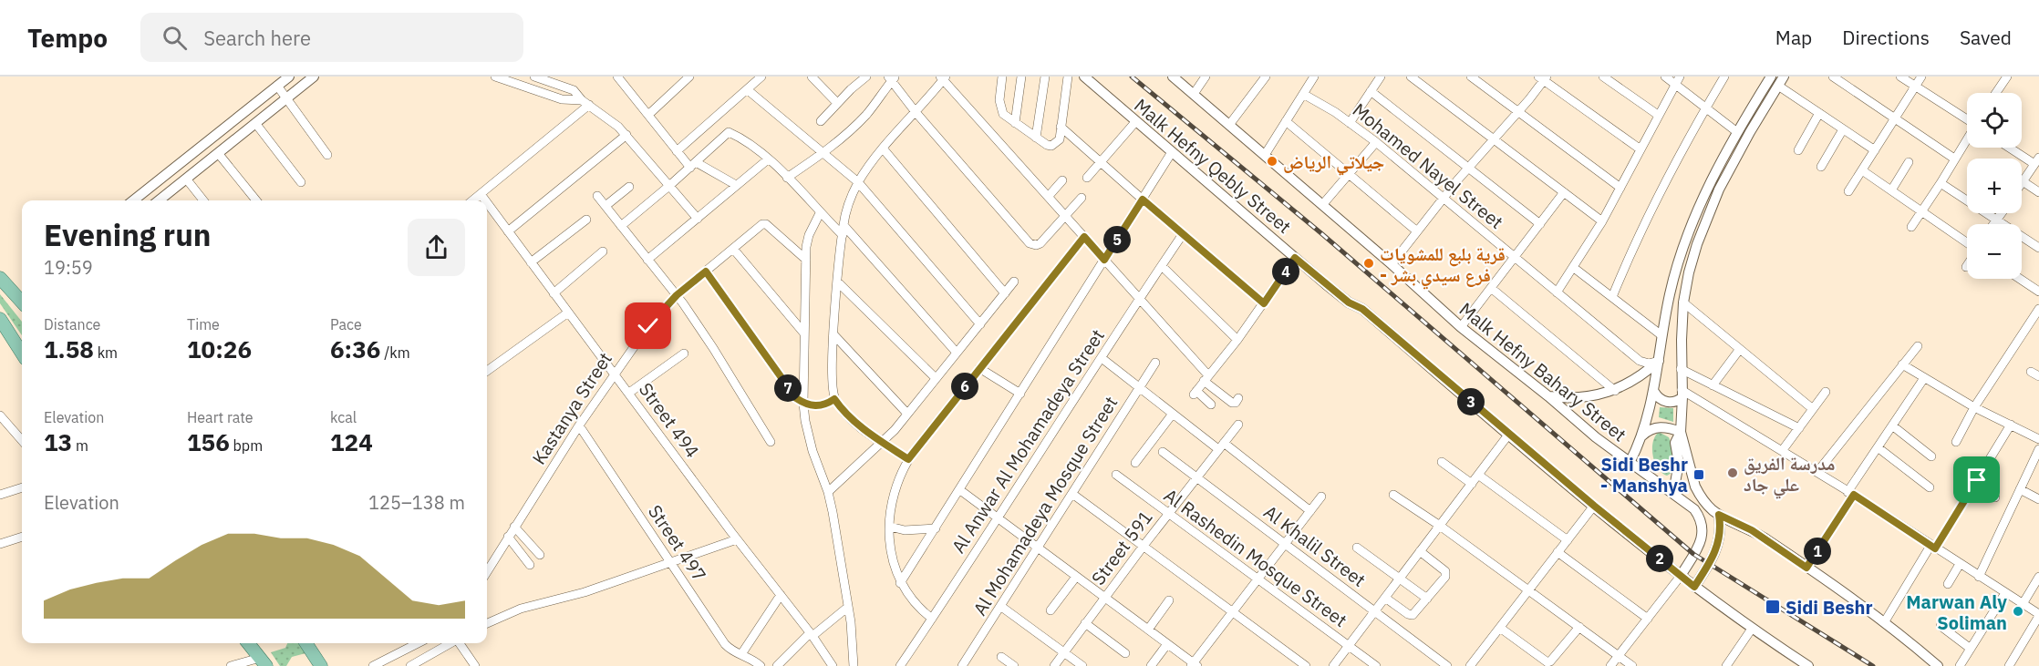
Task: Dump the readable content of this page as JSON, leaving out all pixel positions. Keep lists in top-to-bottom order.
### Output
{
  "streets": {
    "street": [
      "Malk Hefny Qebly Street",
      "Mohamed Nayel Street",
      "Malk Hefny Bahary Street",
      "Kastanya Street",
      "Street 494",
      "Al Anwar Al Mohamadeya Street",
      "Al Mohamadeya Mosque Street",
      "Street 497",
      "Al Khalil Street",
      "Street 591",
      "Al Rashedin Mosque Street"
    ]
  },
  "crossings": [
    ["Malk Hefny Qebly Street", "Malk Hefny Bahary Street"],
    ["Kastanya Street", "Street 494"],
    ["Kastanya Street", "Street 497"],
    ["Al Khalil Street", "Street 591"],
    ["Street 591", "Al Rashedin Mosque Street"]
  ],
  "places": {
    "other": [
      "جيلاتي الرياض",
      "قرية بلبع للمشويات - فرع سيدي بشر",
      "مدرسة الفريق علي جاد",
      "Marwan Aly Soliman"
    ],
    "transit": ["Sidi Beshr - Manshya", "Sidi Beshr"]
  },
  "page": {
    "header": "Tempo",
    "search": "Search here",
    "nav": ["Map", "Directions", "Saved"],
    "map_buttons": ["+", "−"],
    "heading": ["Evening run", "19:59"],
    "pins": [
      "5",
      "4",
      "6",
      "7",
      "3",
      "1",
      "2"
    ],
    "stats": [
      ["Distance", "1.58 km"],
      ["Time", "10:26"],
      ["Pace", "6:36 /km"],
      ["Elevation", "13 m"],
      ["Heart rate", "156 bpm"],
      ["kcal", "124"]
    ],
    "chart": ["Elevation", "125–138 m"]
  }
}
